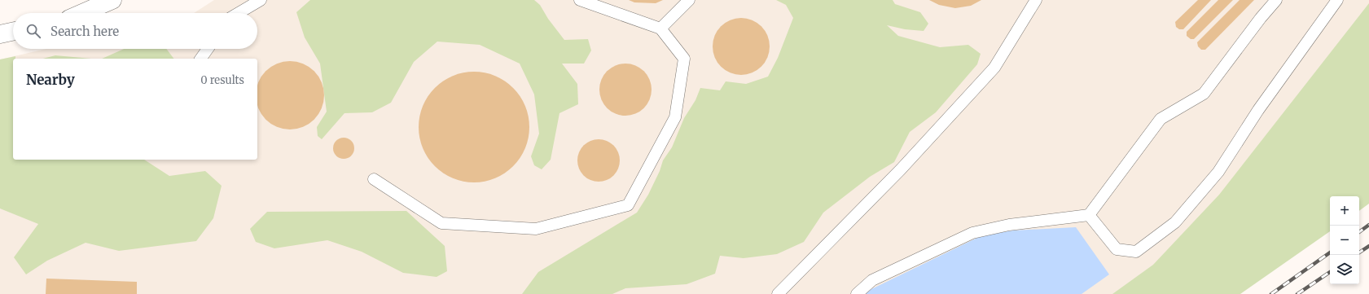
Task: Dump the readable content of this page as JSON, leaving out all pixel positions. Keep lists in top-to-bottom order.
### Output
{
  "page": {
    "search": "Search here",
    "heading": ["Nearby", "0 results"],
    "map_buttons": ["+", "−"]
  }
}
